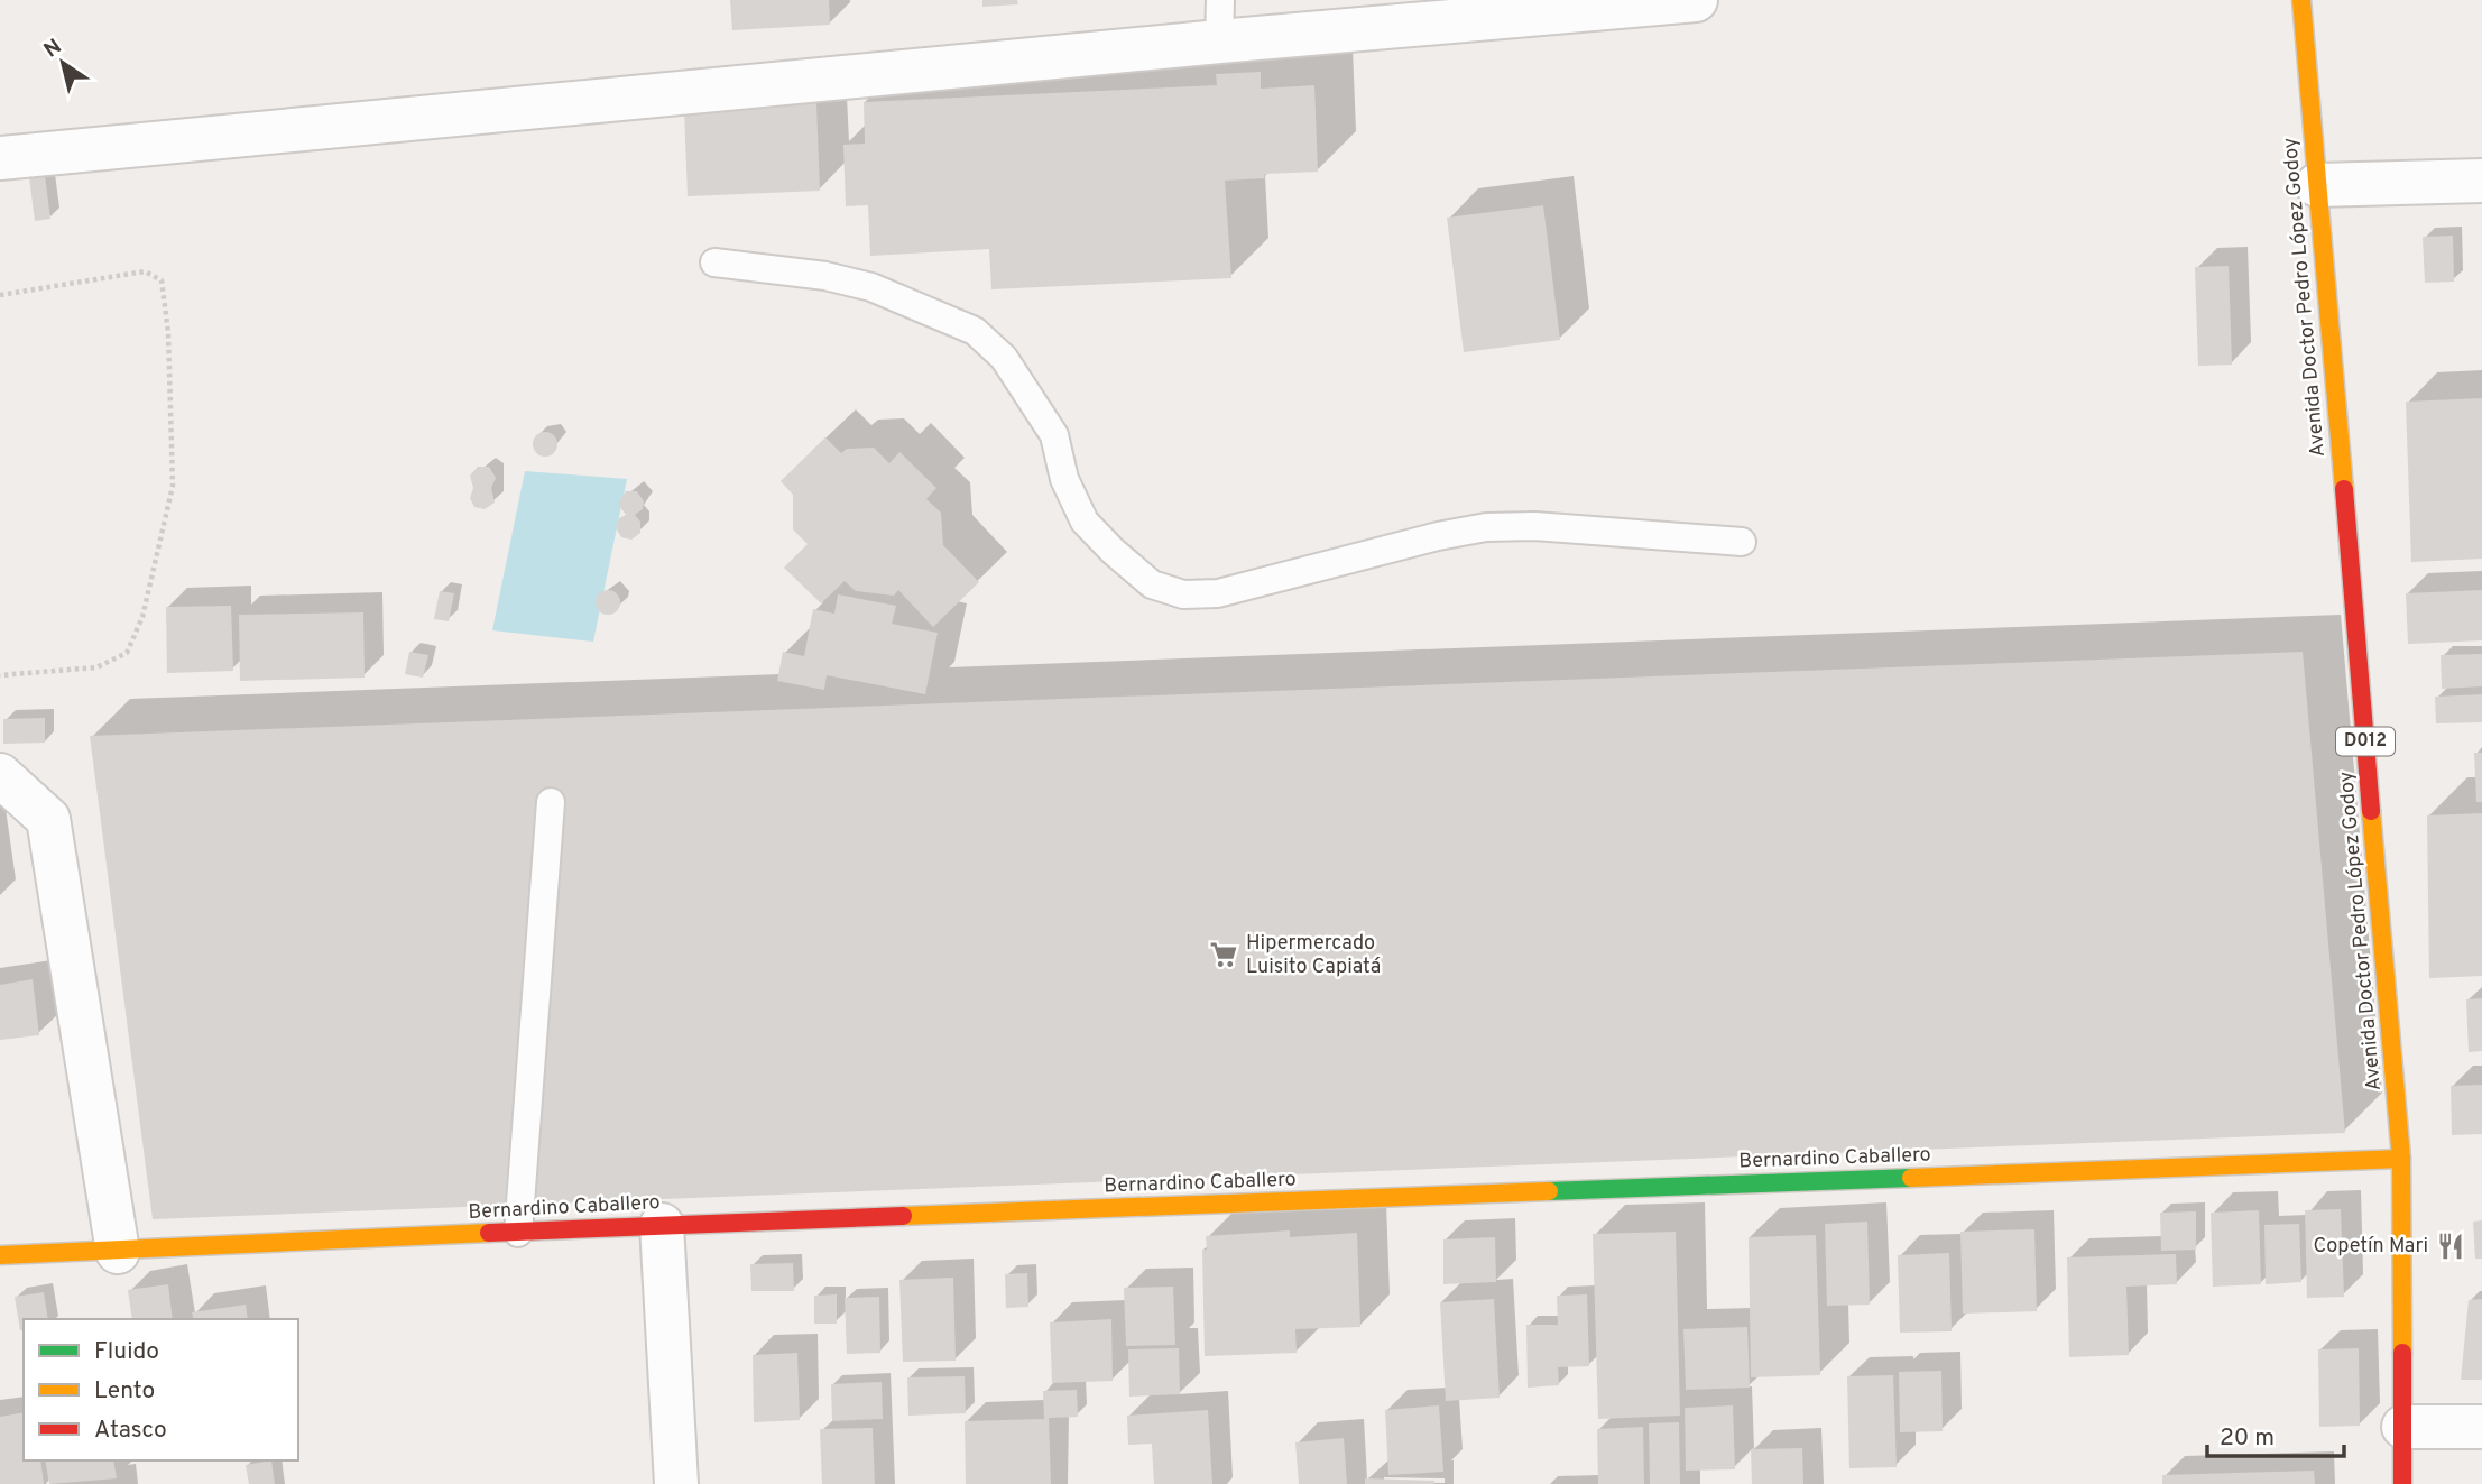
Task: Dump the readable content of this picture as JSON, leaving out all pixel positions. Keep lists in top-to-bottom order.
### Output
{
  "streets": {
    "street": ["Avenida Doctor Pedro López Godoy", "D012", "Bernardino Caballero"]
  },
  "crossings": [
    ["Avenida Doctor Pedro López Godoy", "Bernardino Caballero"]
  ],
  "places": {
    "supermarket": ["Hipermercado Luisito Capiatá"],
    "restaurant": ["Copetín Mari"]
  },
  "legend": ["Fluido", "Lento", "Atasco"],
  "scale_bar": "20 m",
  "north": "top left"
}
